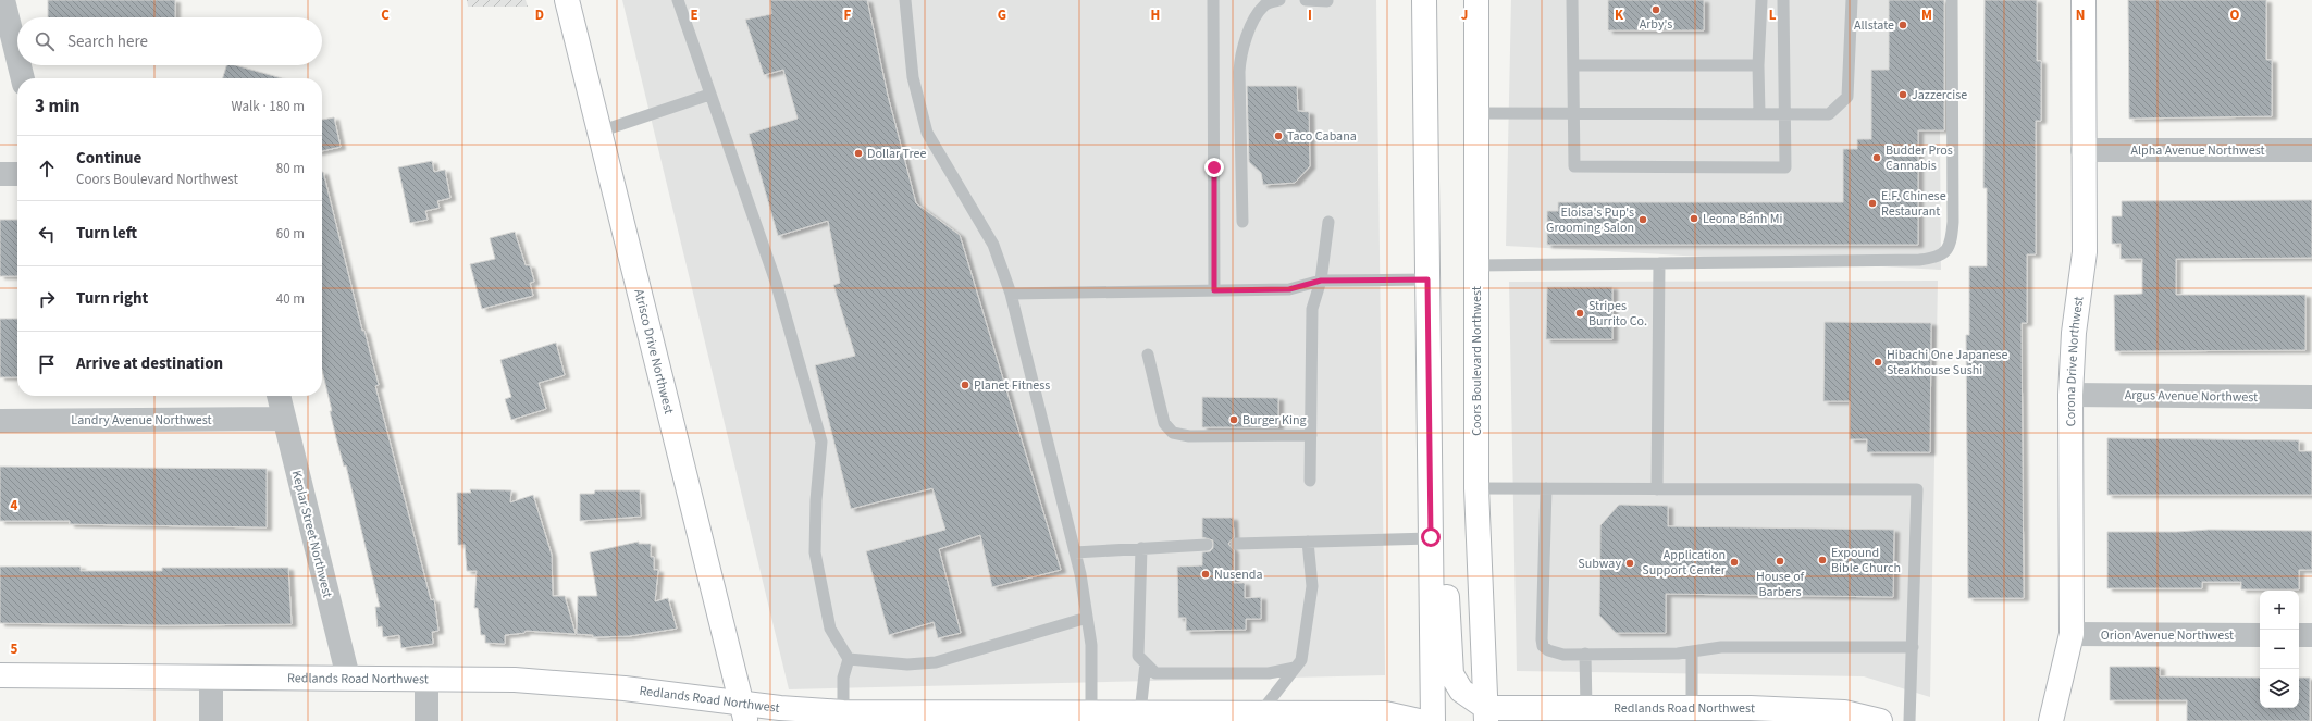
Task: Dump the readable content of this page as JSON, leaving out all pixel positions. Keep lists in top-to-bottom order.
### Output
{
  "streets": {
    "street": [
      "Alpha Avenue Northwest",
      "Atrisco Drive Northwest",
      "Coors Boulevard Northwest",
      "Corona Drive Northwest",
      "Argus Avenue Northwest",
      "Landry Avenue Northwest",
      "Keplar Street Northwest",
      "Orion Avenue Northwest",
      "Redlands Road Northwest"
    ]
  },
  "crossings": [
    ["Alpha Avenue Northwest", "Corona Drive Northwest"],
    ["Atrisco Drive Northwest", "Redlands Road Northwest"],
    ["Coors Boulevard Northwest", "Redlands Road Northwest"],
    ["Corona Drive Northwest", "Argus Avenue Northwest"],
    ["Corona Drive Northwest", "Orion Avenue Northwest"],
    ["Landry Avenue Northwest", "Keplar Street Northwest"],
    ["Keplar Street Northwest", "Redlands Road Northwest"]
  ],
  "places": [
    "Arby's",
    "Allstate",
    "Jazzercise",
    "Taco Cabana",
    "Dollar Tree",
    "Budder Pros Cannabis",
    "E.F. Chinese Restaurant",
    "Leona Bánh Mi",
    "Eloisa's Pup's Grooming Salon",
    "Stripes Burrito Co.",
    "Hibachi One Japanese Steakhouse Sushi",
    "Planet Fitness",
    "Burger King",
    "Expound Bible Church",
    "House of Barbers",
    "Application Support Center",
    "Subway",
    "Nusenda"
  ],
  "page": {
    "search": "Search here",
    "heading": ["3 min", "Walk · 180 m"],
    "list": [
      ["Continue", "Coors Boulevard Northwest", "80 m"],
      ["Turn left", "60 m"],
      ["Turn right", "40 m"],
      "Arrive at destination"
    ],
    "map_buttons": ["+", "−"]
  },
  "grid": {
    "columns": [
      "C",
      "D",
      "E",
      "F",
      "G",
      "H",
      "I",
      "J",
      "K",
      "L",
      "M",
      "N",
      "O"
    ],
    "rows": ["4", "5"]
  }
}
